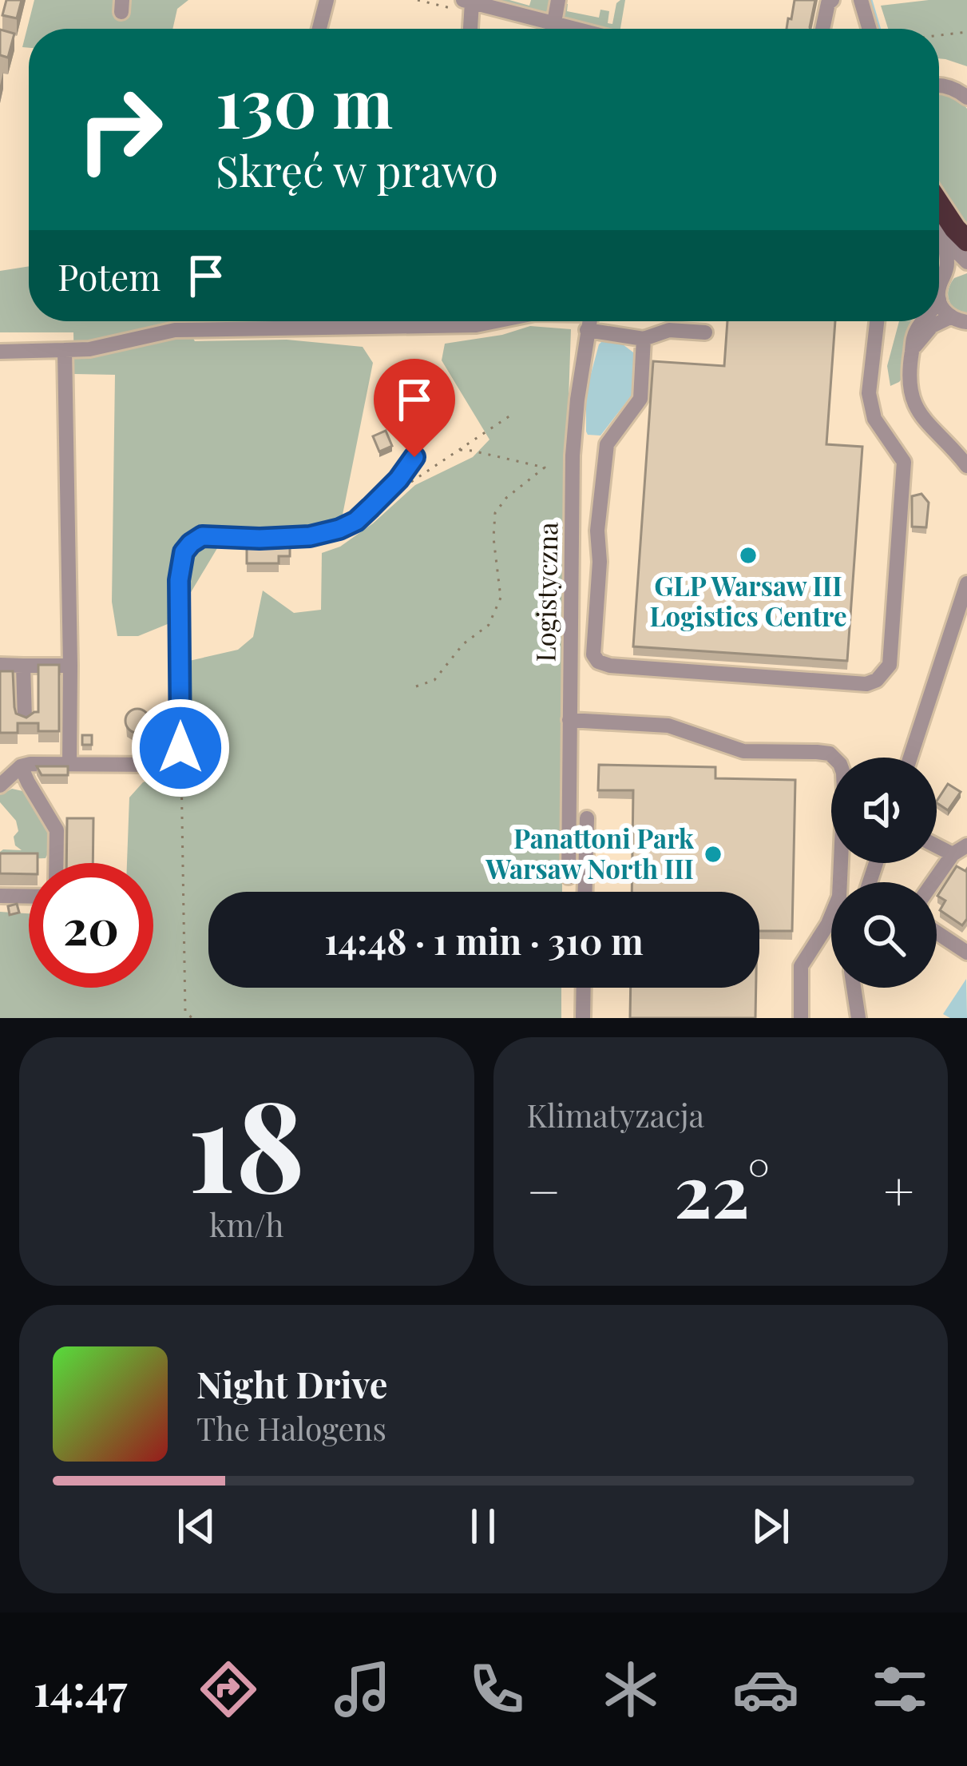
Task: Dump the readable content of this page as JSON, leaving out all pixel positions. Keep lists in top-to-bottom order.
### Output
{
  "streets": {
    "street": ["Logistyczna"]
  },
  "places": ["GLP Warsaw III Logistics Centre", "Panattoni Park Warsaw North III"],
  "page": {
    "turn": ["130 m", "Skręć w prawo"],
    "then": "Potem",
    "limit": "20",
    "trip": "14:48 · 1 min · 310 m",
    "tile": [
      ["18", "km/h"],
      "Klimatyzacja"
    ],
    "heat": ["−", "22°", "+"],
    "song": ["Night Drive", "The Halogens"],
    "tabs": "14:47"
  }
}
